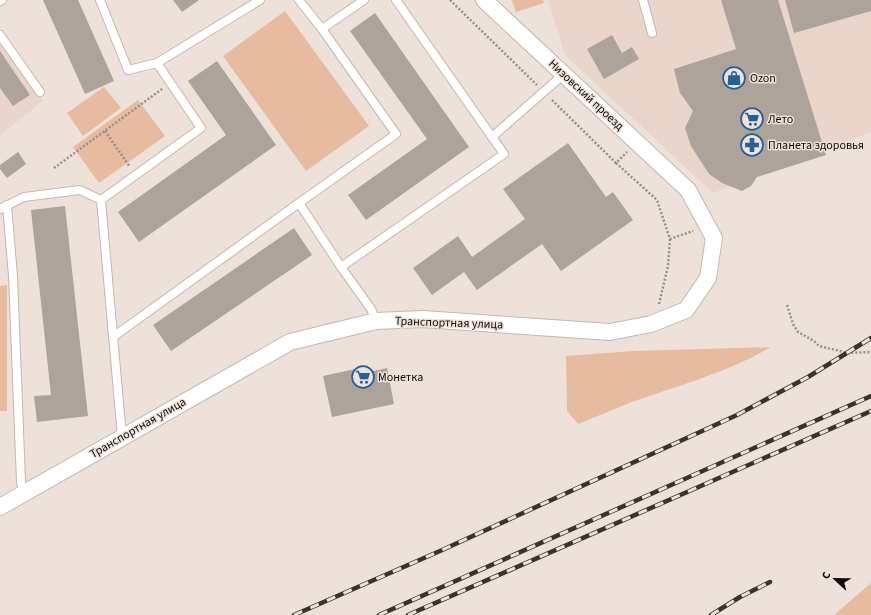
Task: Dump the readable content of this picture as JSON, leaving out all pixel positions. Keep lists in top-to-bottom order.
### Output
{
  "streets": {
    "street": ["Низовский проезд", "Транспортная улица"]
  },
  "crossings": [
    ["Низовский проезд", "Транспортная улица"]
  ],
  "places": {
    "shop": ["Ozon"],
    "supermarket": ["Лето", "Монетка"],
    "pharmacy": ["Планета здоровья"]
  },
  "north": "left"
}
